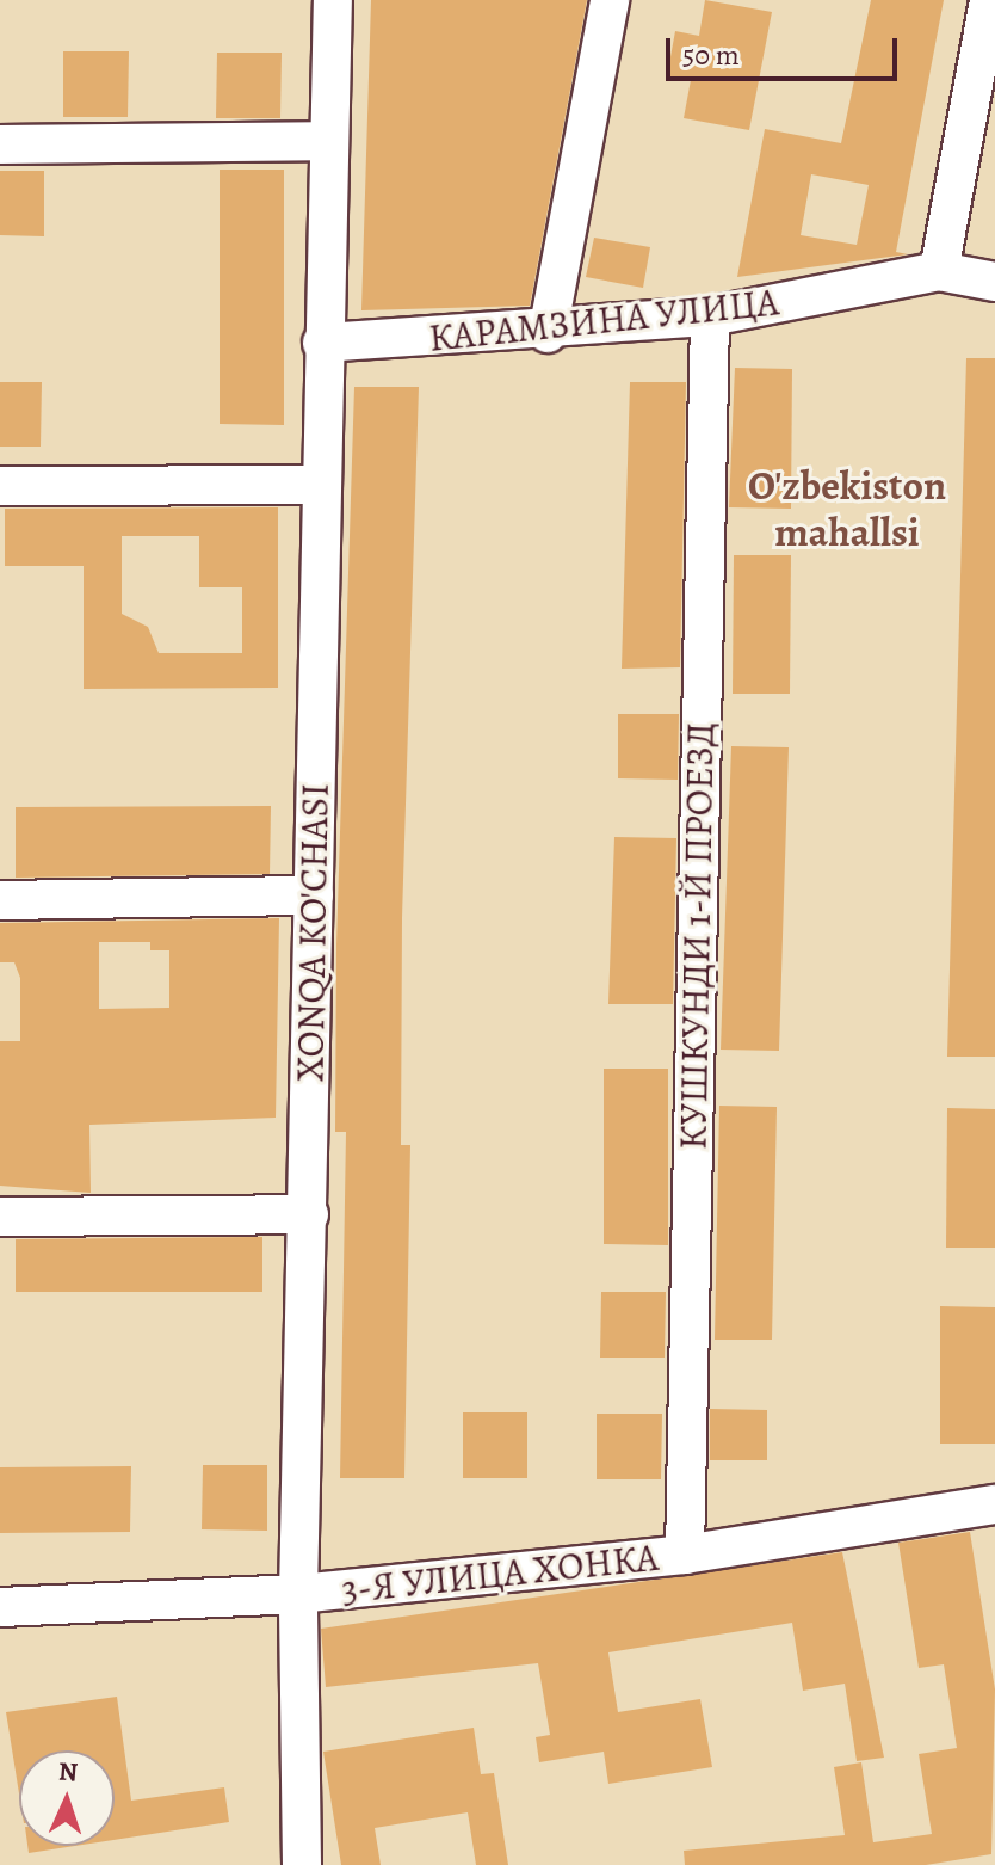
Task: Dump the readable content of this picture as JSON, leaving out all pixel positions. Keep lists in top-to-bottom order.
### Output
{
  "streets": {
    "street": [
      "КАРАМЗИНА УЛИЦА",
      "XONQA KO'CHASI",
      "КУШКУНДИ 1-Й ПРОЕЗД",
      "3-Я УЛИЦА ХОНКА"
    ]
  },
  "crossings": [
    ["КАРАМЗИНА УЛИЦА", "XONQA KO'CHASI"],
    ["КАРАМЗИНА УЛИЦА", "КУШКУНДИ 1-Й ПРОЕЗД"],
    ["XONQA KO'CHASI", "3-Я УЛИЦА ХОНКА"],
    ["КУШКУНДИ 1-Й ПРОЕЗД", "3-Я УЛИЦА ХОНКА"]
  ],
  "districts": ["O'zbekiston mahallsi"],
  "scale_bar": "50 m",
  "north": "top"
}
